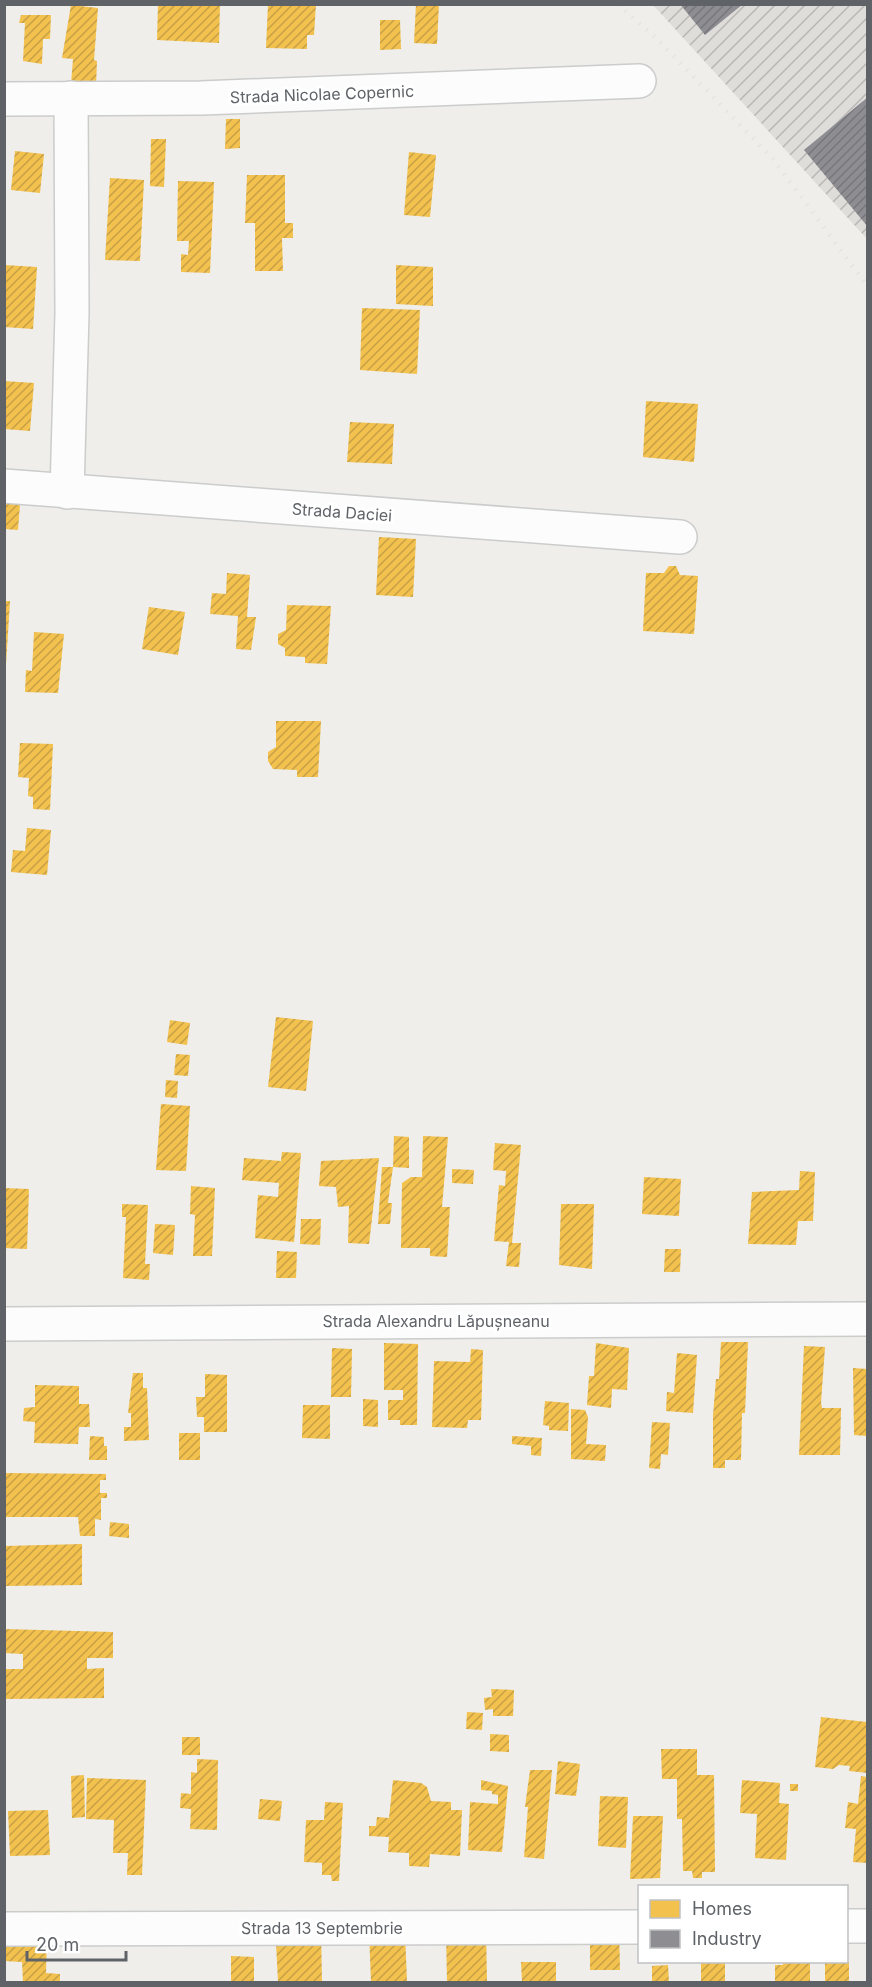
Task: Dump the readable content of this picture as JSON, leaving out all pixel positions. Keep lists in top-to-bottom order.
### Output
{
  "streets": {
    "street": [
      "Strada Nicolae Copernic",
      "Strada Daciei",
      "Strada Alexandru Lăpușneanu",
      "Strada 13 Septembrie"
    ]
  },
  "legend": ["Homes", "Industry"],
  "scale_bar": "20 m"
}
